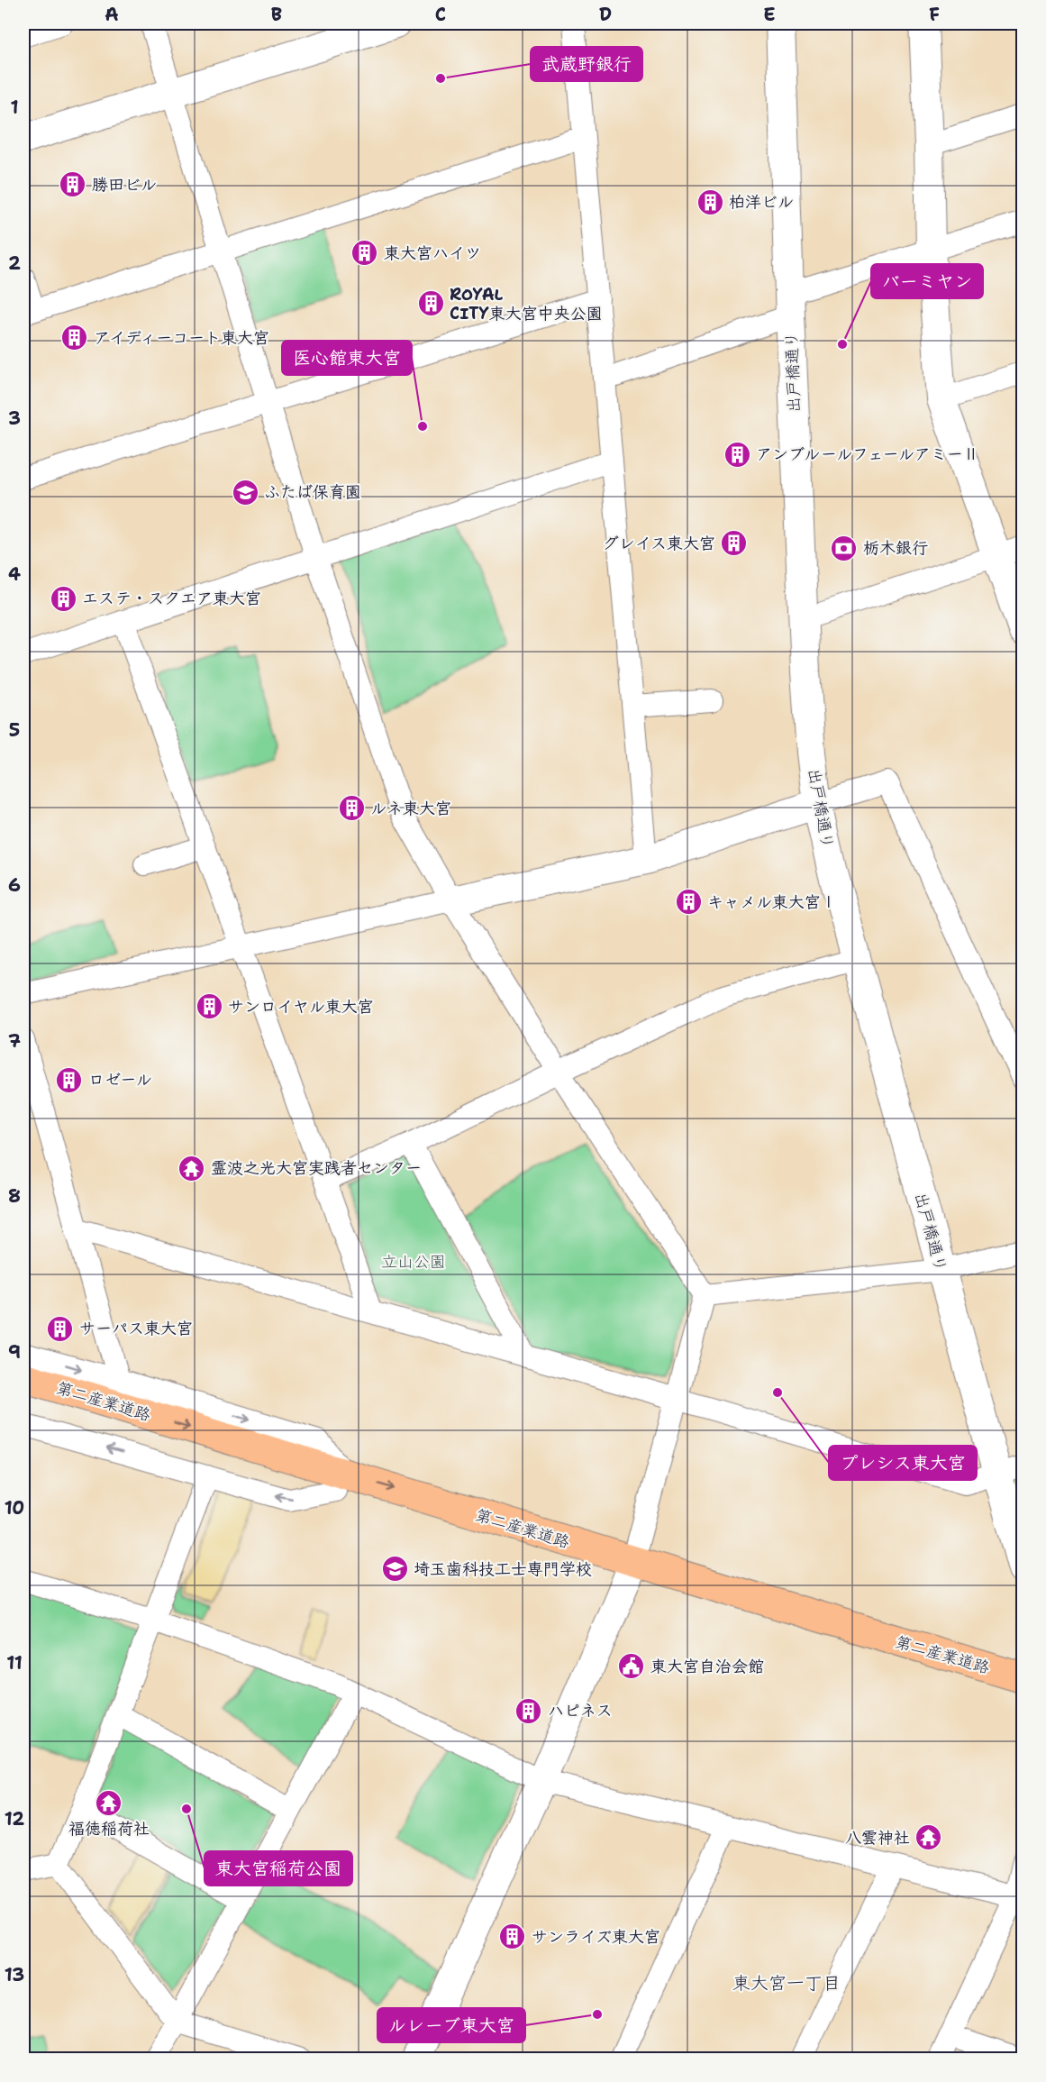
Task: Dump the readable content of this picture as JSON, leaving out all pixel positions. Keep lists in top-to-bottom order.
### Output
{
  "streets": {
    "main road": ["第二産業道路"],
    "street": ["出戸橋通り"]
  },
  "districts": ["東大宮一丁目"],
  "parks": ["立山公園"],
  "places": {
    "other": [
      "武蔵野銀行",
      "バーミヤン",
      "医心館東大宮",
      "プレシス東大宮",
      "東大宮稲荷公園",
      "ルレーブ東大宮"
    ],
    "building": [
      "勝田ビル",
      "柏洋ビル",
      "東大宮ハイツ",
      "ROYAL CITY東大宮中央公園",
      "アイディーコート東大宮",
      "アンブルールフェールアミーⅡ",
      "グレイス東大宮",
      "エステ・スクエア東大宮",
      "ルネ東大宮",
      "キャメル東大宮Ⅰ",
      "サンロイヤル東大宮",
      "ロゼール",
      "サーパス東大宮",
      "ハピネス",
      "サンライズ東大宮"
    ],
    "school or university": ["ふたば保育園", "埼玉歯科技工士専門学校"],
    "bank": ["栃木銀行"],
    "temple": ["霊波之光大宮実践者センター", "福徳稲荷社", "八雲神社"],
    "public building": ["東大宮自治会館"]
  },
  "grid": {
    "columns": [
      "A",
      "B",
      "C",
      "D",
      "E",
      "F"
    ],
    "rows": [
      "1",
      "2",
      "3",
      "4",
      "5",
      "6",
      "7",
      "8",
      "9",
      "10",
      "11",
      "12",
      "13"
    ]
  }
}
